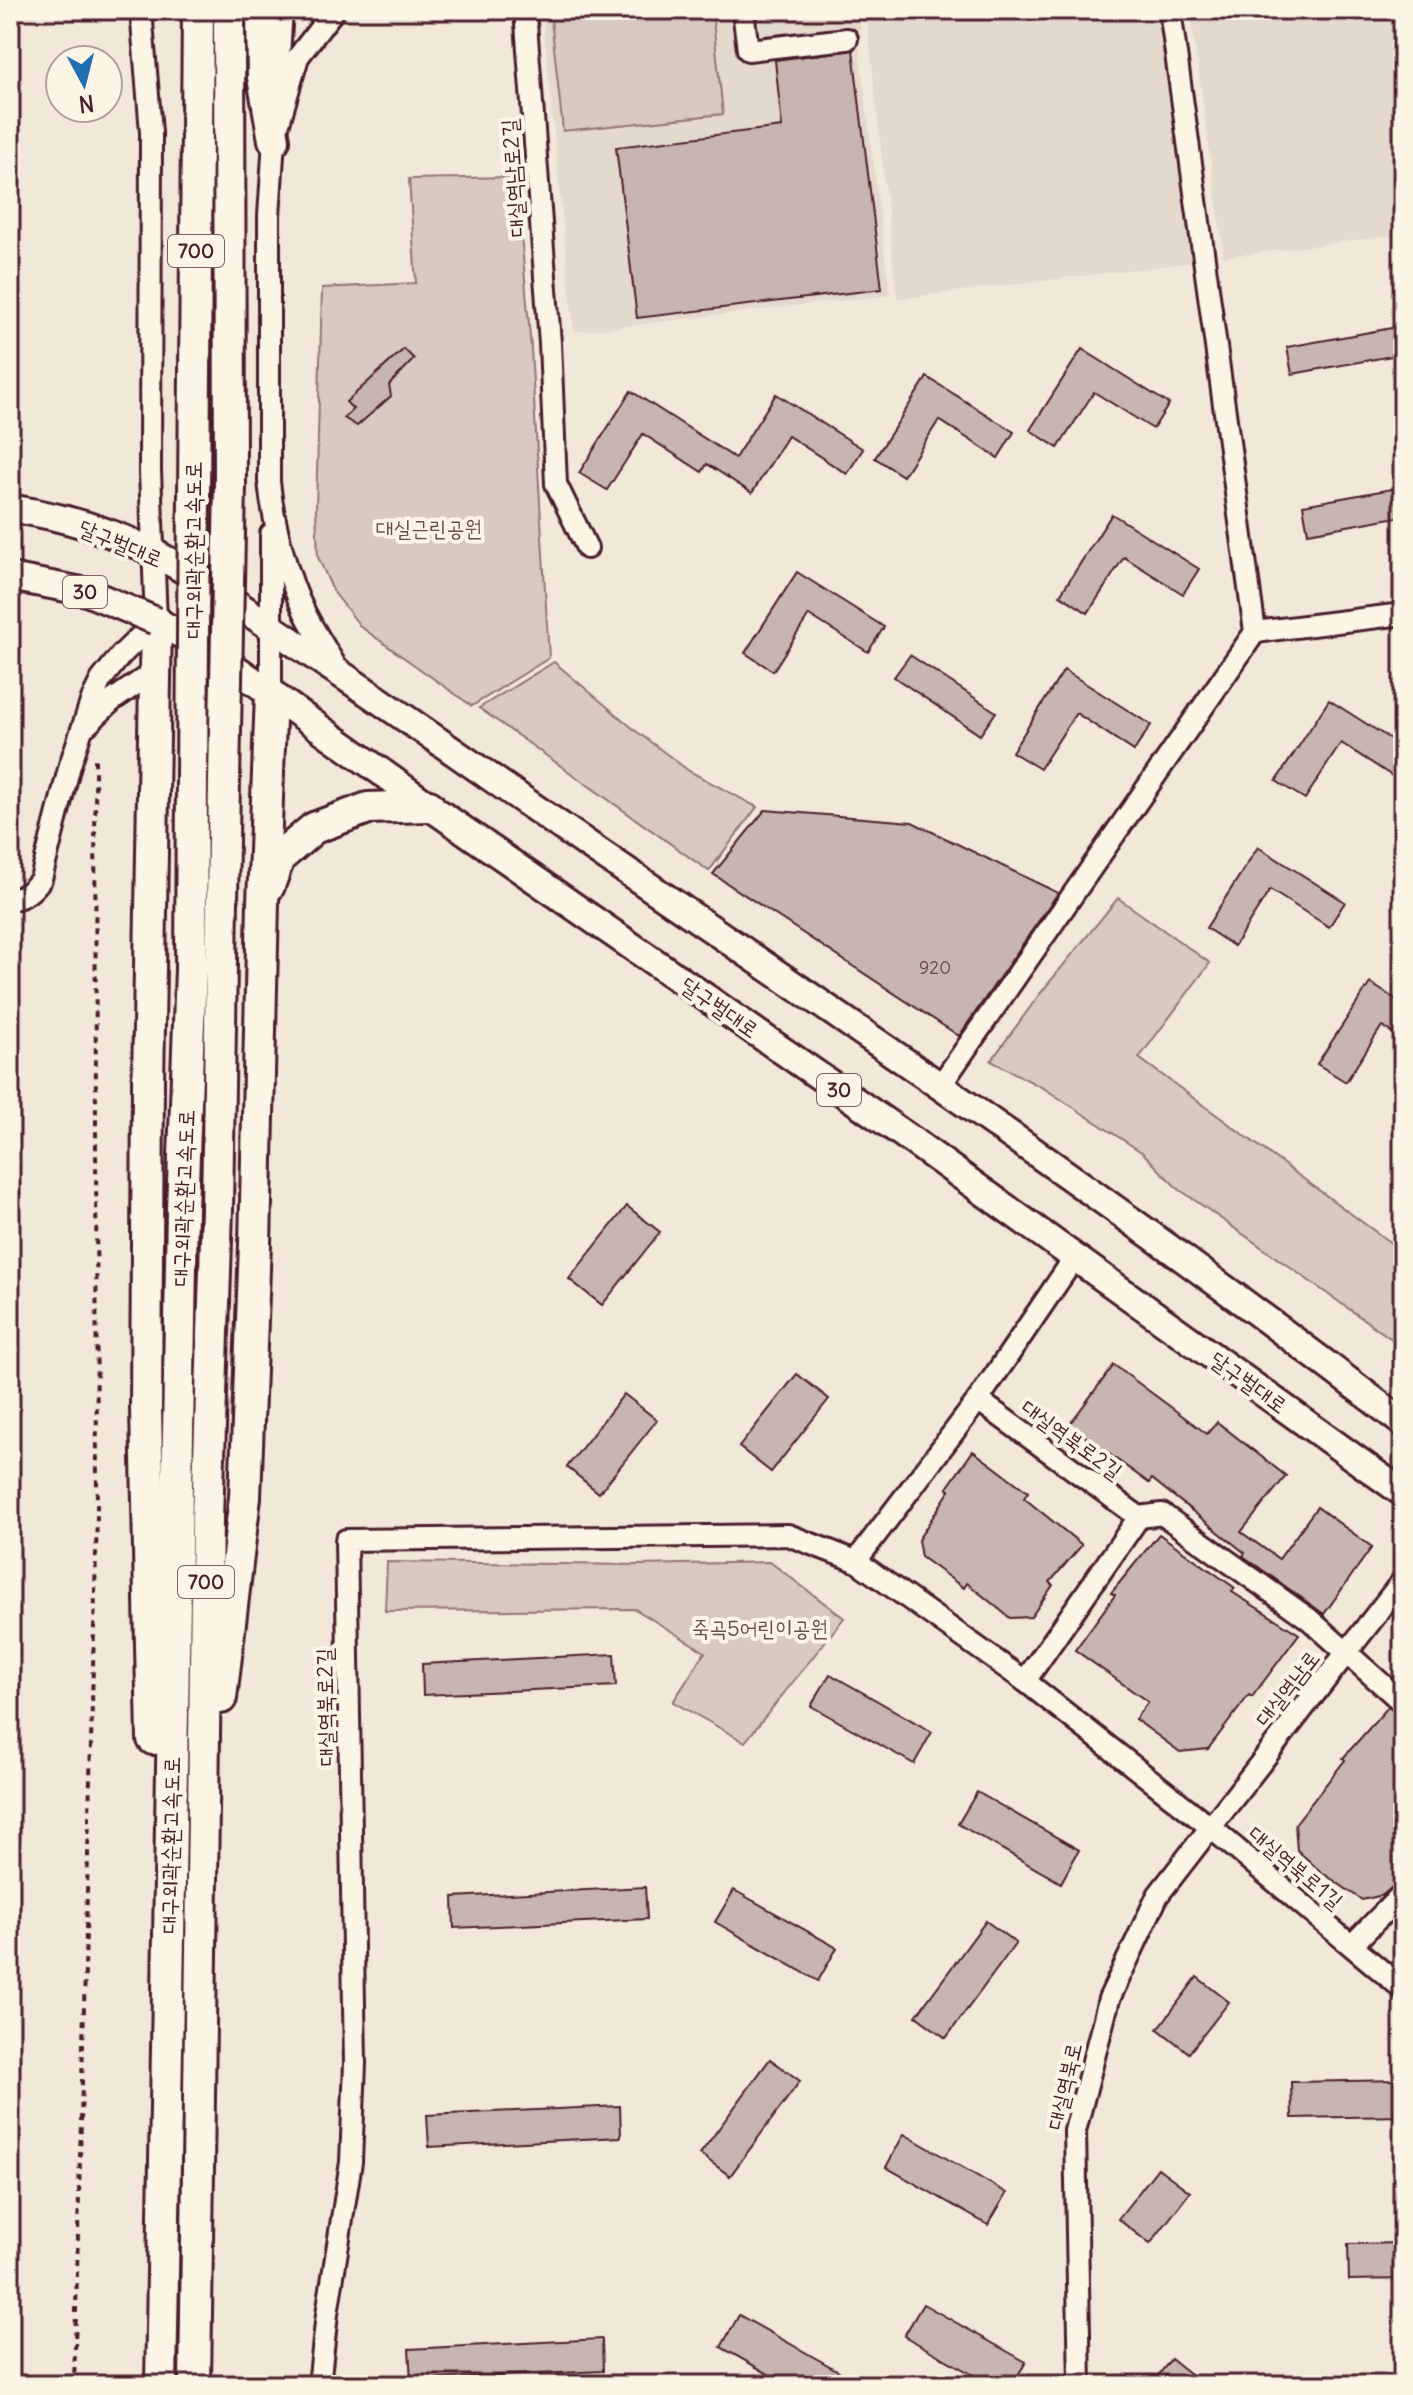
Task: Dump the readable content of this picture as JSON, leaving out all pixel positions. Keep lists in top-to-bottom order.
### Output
{
  "streets": {
    "highway": ["700", "대구외곽순환고속도로"],
    "main road": ["달구벌대로", "30"],
    "street": [
      "대실역남로2길",
      "대실역북로2길",
      "대실역남로",
      "대실역북로1길",
      "대실역북로"
    ]
  },
  "crossings": [
    ["대실역북로2길", "대실역남로"],
    ["대실역북로2길", "대실역북로1길"],
    ["대실역북로2길", "대실역북로"],
    ["대실역남로", "대실역북로1길"],
    ["대실역남로", "대실역북로"],
    ["대실역북로1길", "대실역북로"]
  ],
  "parks": ["대실근린공원", "죽곡5어린이공원"],
  "house_numbers": ["920"],
  "north": "bottom"
}
